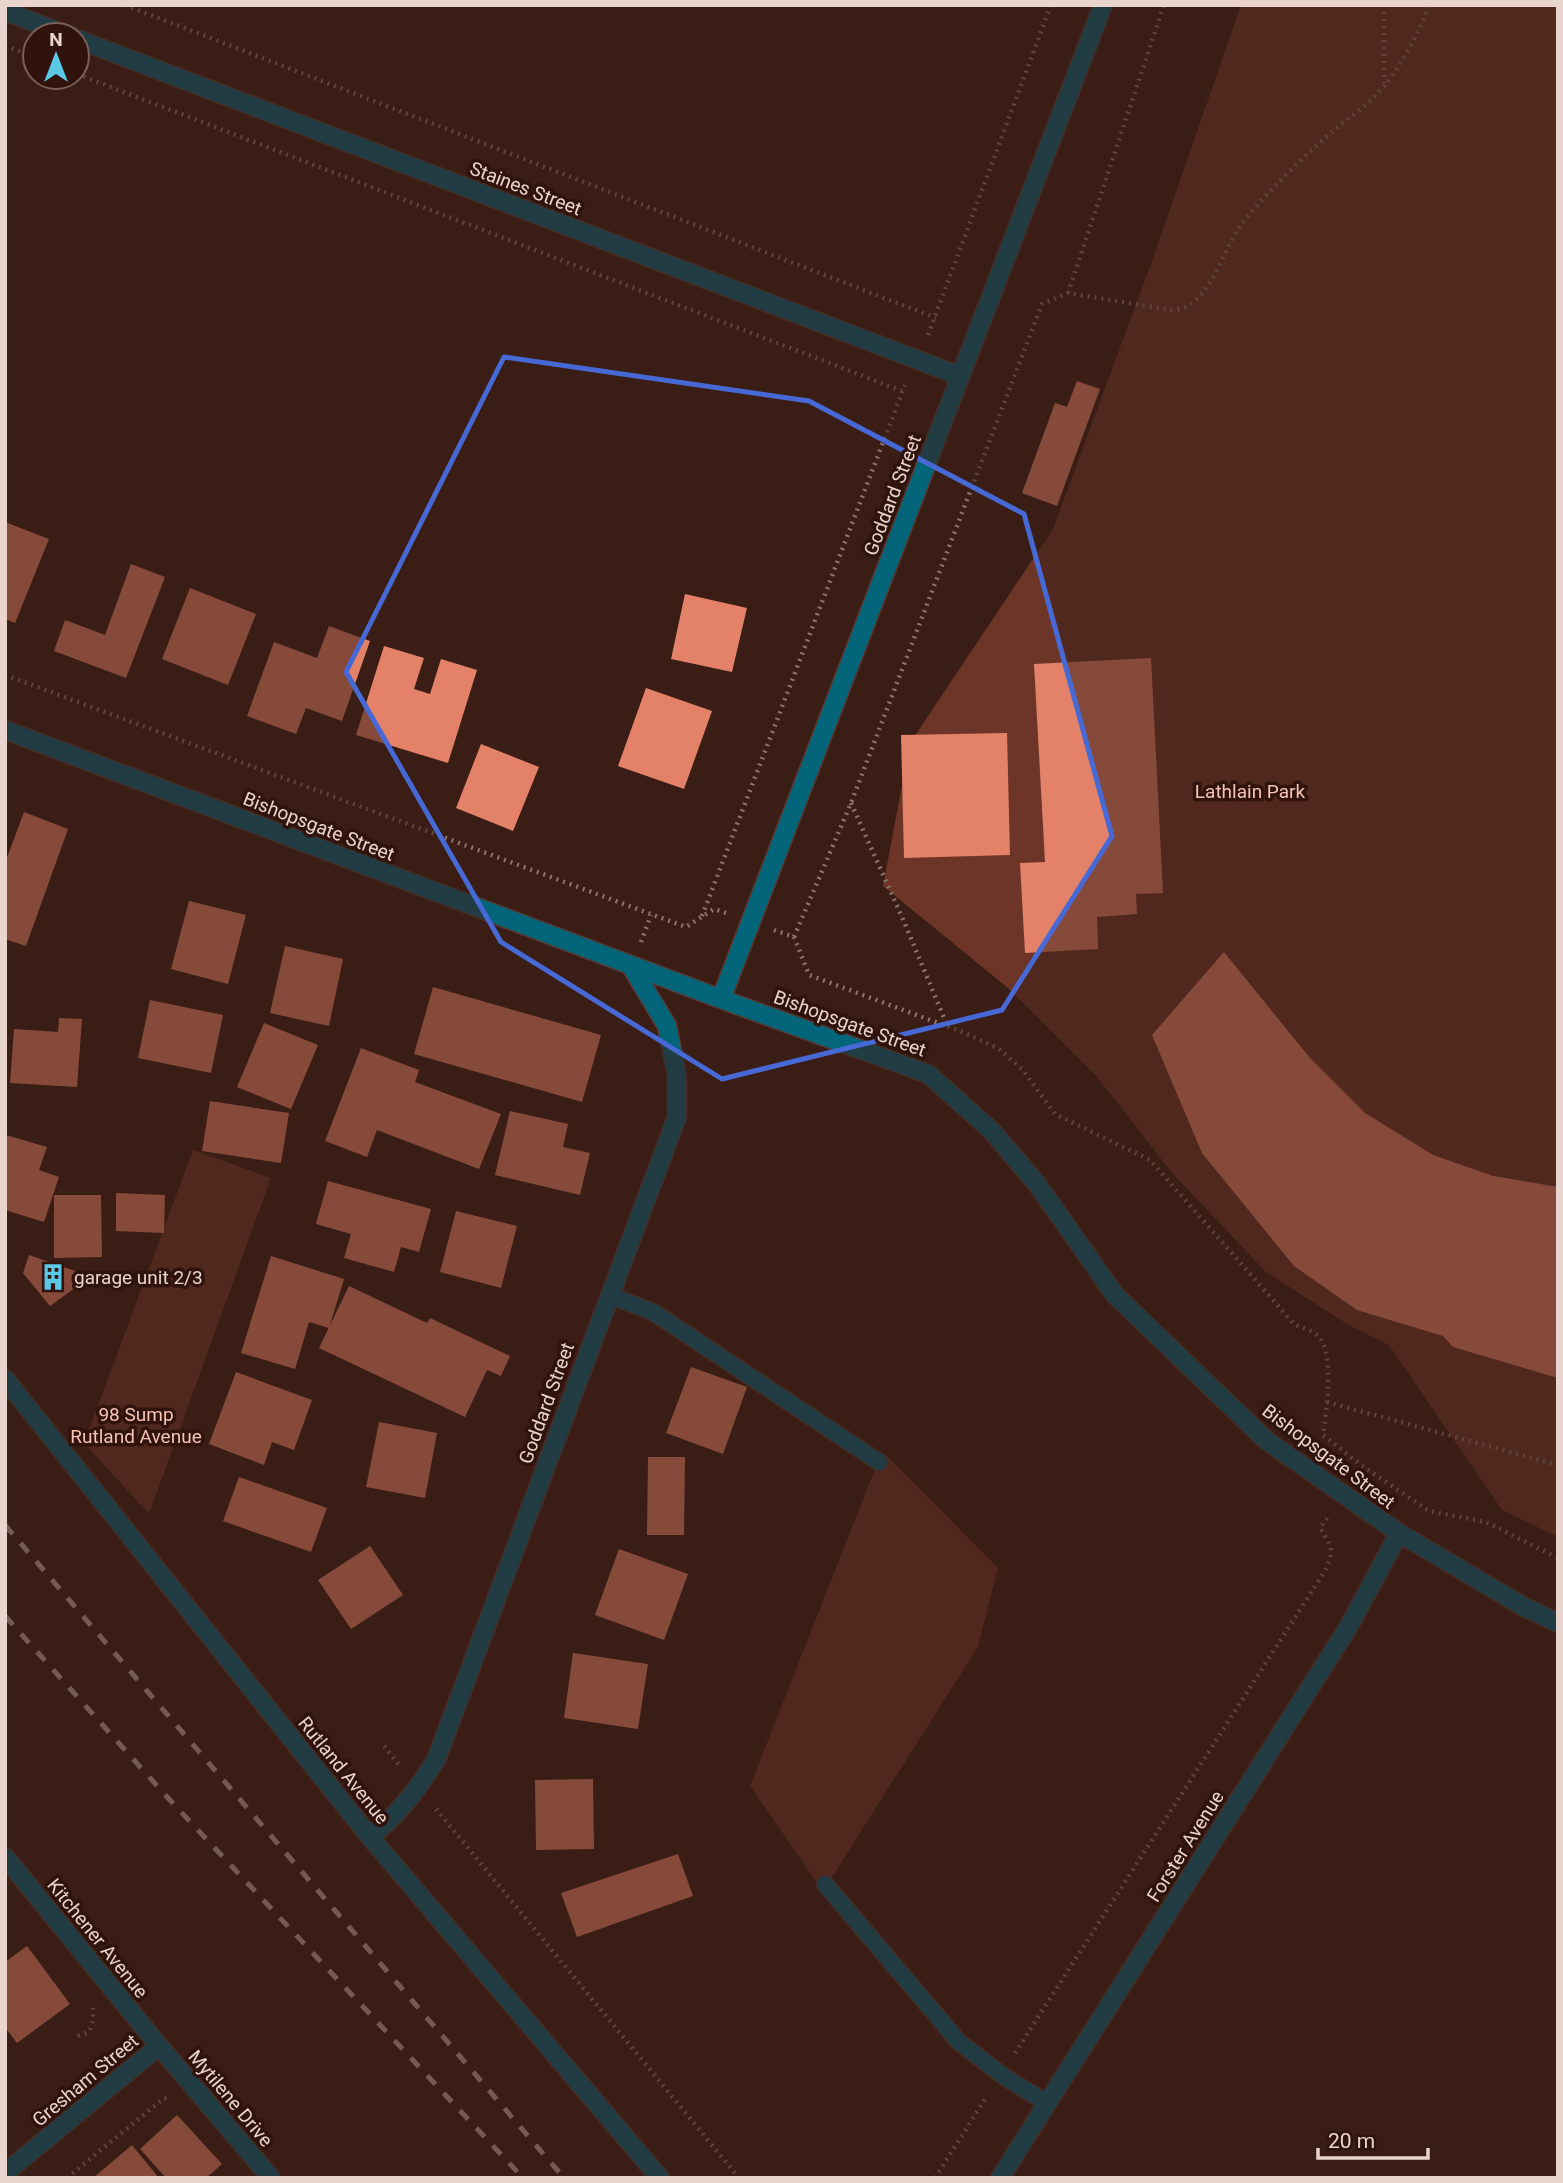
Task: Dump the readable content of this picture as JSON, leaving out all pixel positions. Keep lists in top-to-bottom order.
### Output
{
  "streets": {
    "street": [
      "Staines Street",
      "Goddard Street",
      "Bishopsgate Street",
      "Rutland Avenue",
      "Forster Avenue",
      "Kitchener Avenue",
      "Gresham Street",
      "Mytilene Drive"
    ]
  },
  "crossings": [
    ["Staines Street", "Goddard Street"],
    ["Goddard Street", "Bishopsgate Street"],
    ["Goddard Street", "Rutland Avenue"],
    ["Bishopsgate Street", "Forster Avenue"],
    ["Kitchener Avenue", "Gresham Street"],
    ["Kitchener Avenue", "Mytilene Drive"],
    ["Gresham Street", "Mytilene Drive"]
  ],
  "parks": ["Lathlain Park", "98 Sump Rutland Avenue"],
  "places": {
    "building": ["garage unit 2/3"]
  },
  "scale_bar": "20 m",
  "north": "top"
}
